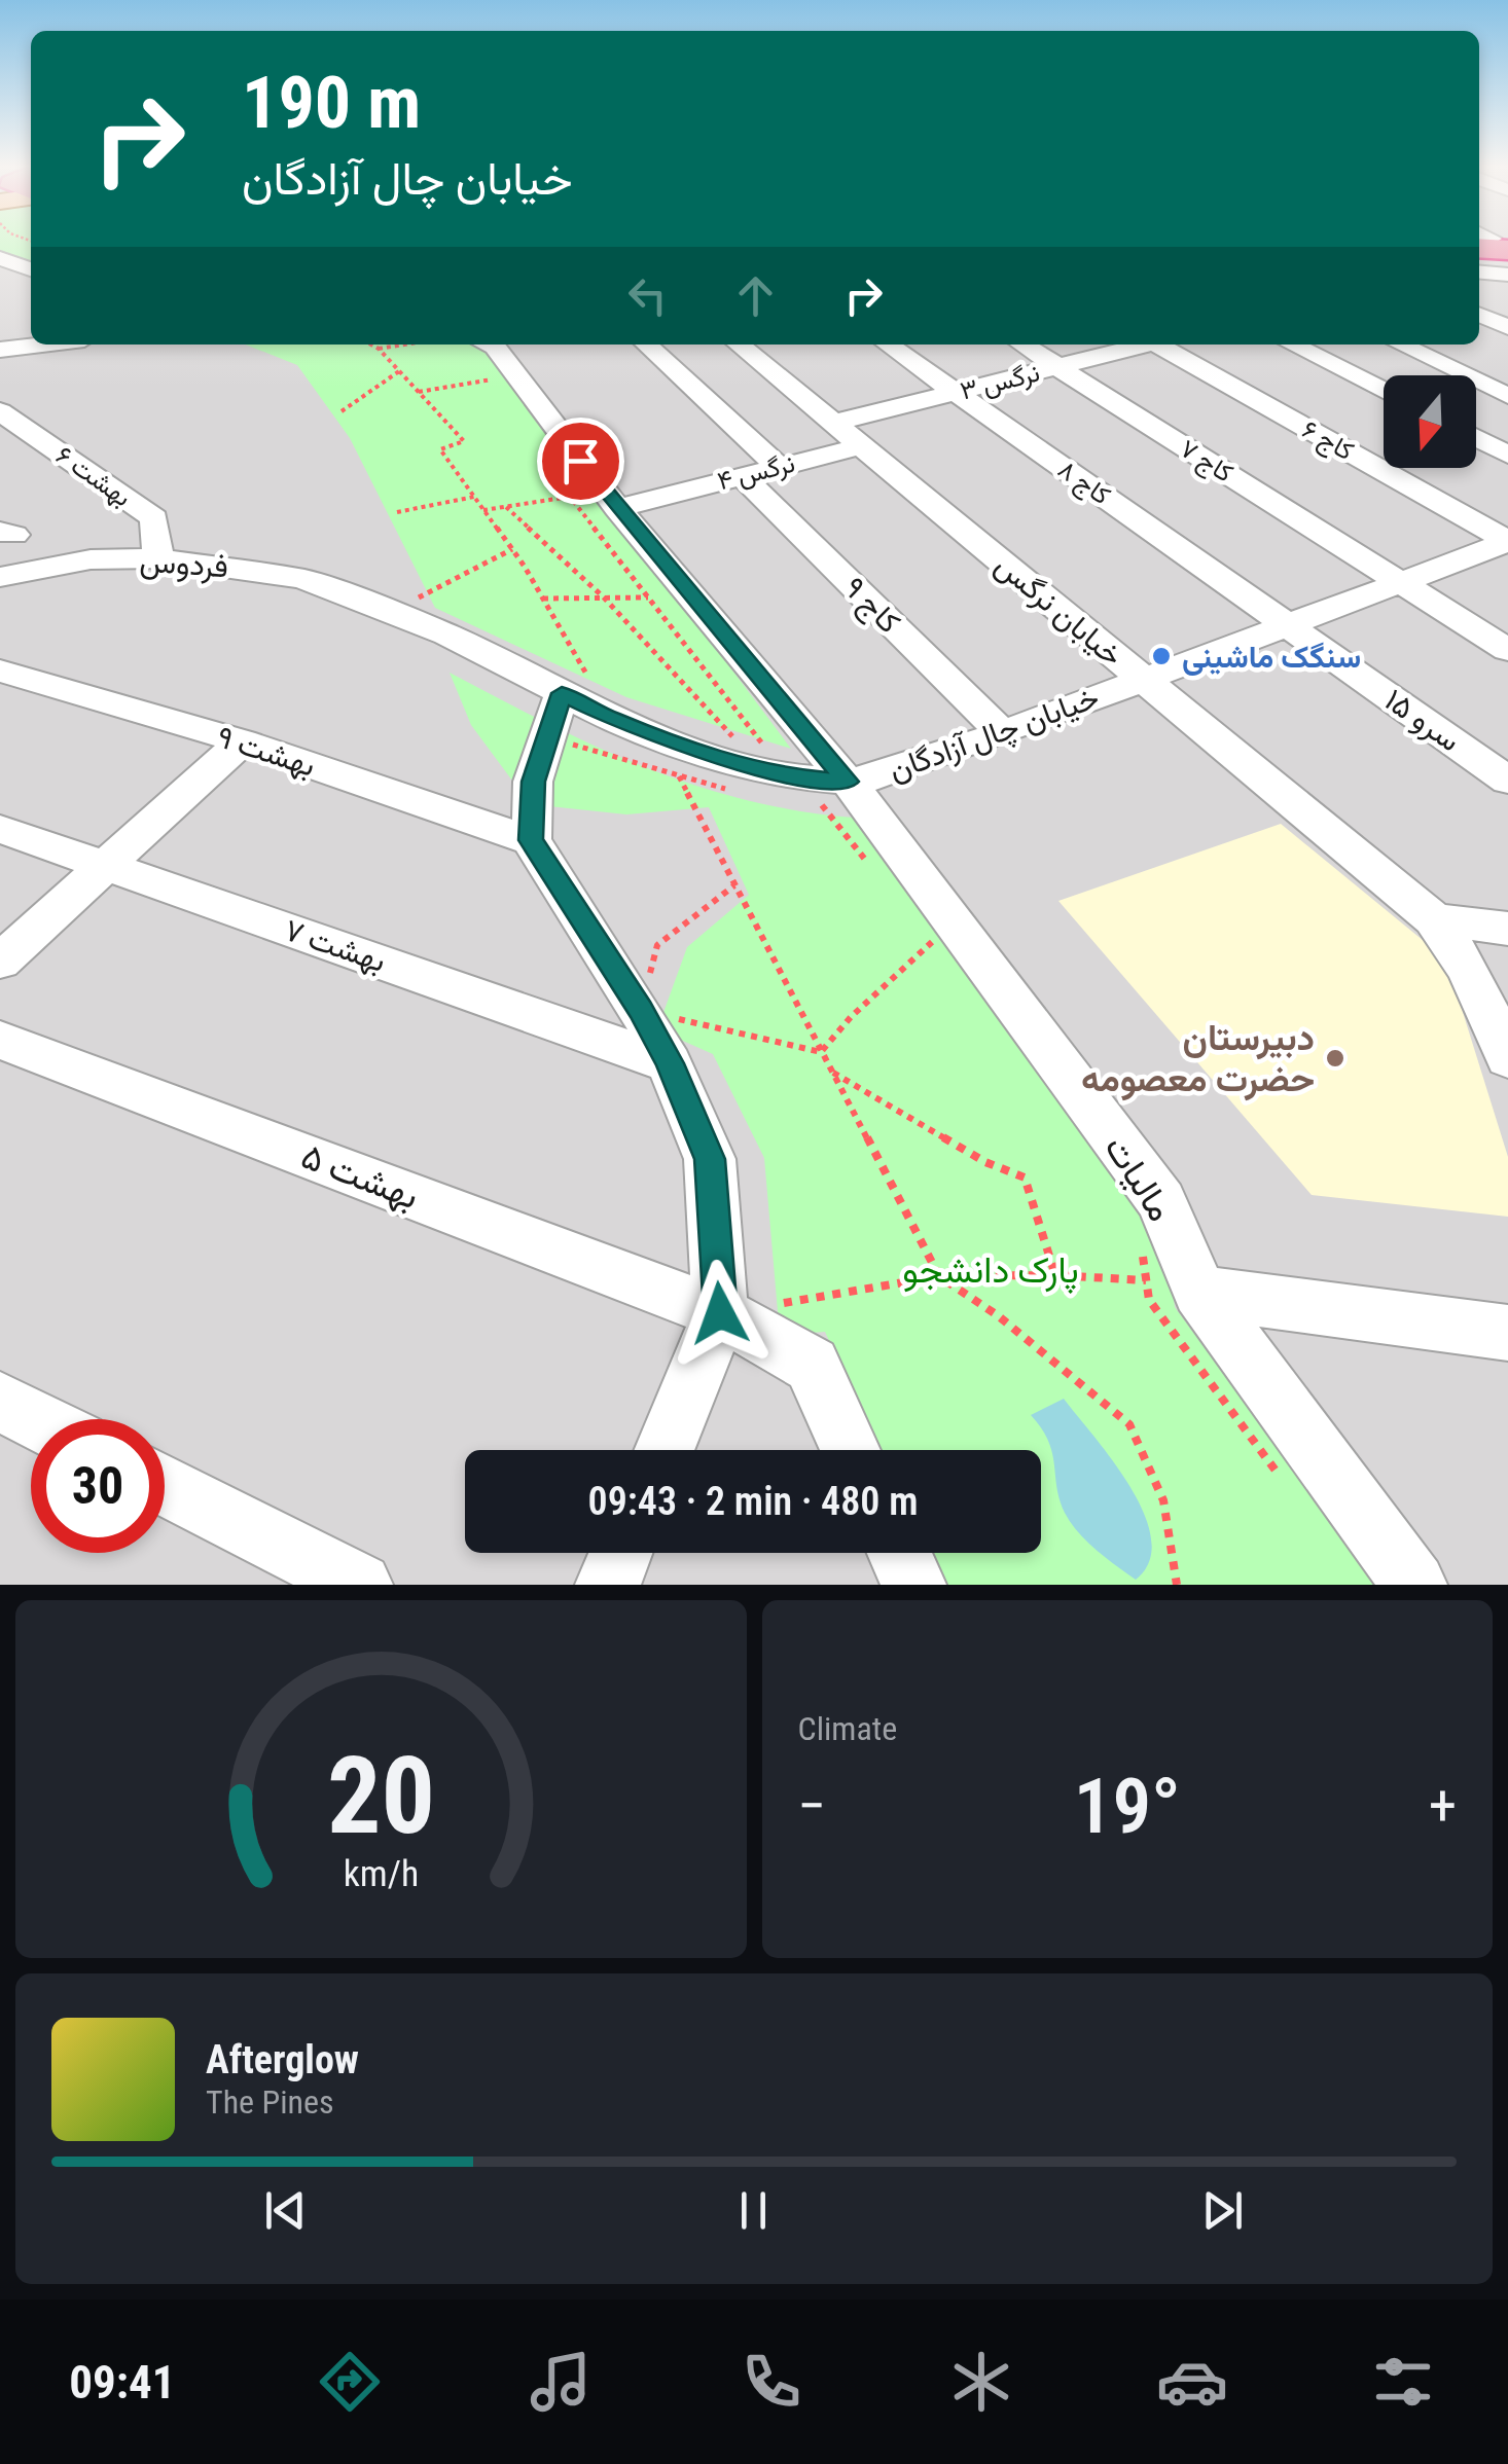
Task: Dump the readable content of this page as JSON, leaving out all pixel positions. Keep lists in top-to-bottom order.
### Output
{
  "streets": {
    "street": [
      "نرگس ۳",
      "کاج ۶",
      "کاج ۷",
      "نرگس ۴",
      "بهشت ۶",
      "کاج ۸",
      "فردوس",
      "کاج ۹",
      "خیابان نرگس",
      "سرو ۱۵",
      "خیابان چال آزادگان",
      "بهشت ۹",
      "بهشت ۷",
      "بهشت ۵",
      "مالیات"
    ]
  },
  "crossings": [
    ["نرگس ۳", "کاج ۷"],
    ["نرگس ۳", "کاج ۸"],
    ["نرگس ۳", "خیابان نرگس"],
    ["کاج ۶", "خیابان چال آزادگان"],
    ["کاج ۷", "خیابان چال آزادگان"],
    ["نرگس ۴", "کاج ۹"],
    ["نرگس ۴", "خیابان نرگس"],
    ["نرگس ۴", "مالیات"],
    ["بهشت ۶", "فردوس"],
    ["کاج ۸", "سرو ۱۵"],
    ["کاج ۸", "خیابان چال آزادگان"],
    ["فردوس", "خیابان چال آزادگان"],
    ["کاج ۹", "خیابان چال آزادگان"],
    ["خیابان نرگس", "خیابان چال آزادگان"],
    ["سرو ۱۵", "خیابان چال آزادگان"],
    ["خیابان چال آزادگان", "مالیات"]
  ],
  "parks": ["پارک دانشجو"],
  "places": ["سنگک ماشینی", "دبیرستان حضرت معصومه"],
  "north": "bottom",
  "page": {
    "turn": ["190 m", "خیابان چال آزادگان"],
    "limit": "30",
    "trip": "09:43 · 2 min · 480 m",
    "tile": "Climate",
    "heat": ["−", "19°", "+"],
    "song": ["Afterglow", "The Pines"],
    "tabs": "09:41",
    "gauge": ["20", "km/h"]
  }
}
